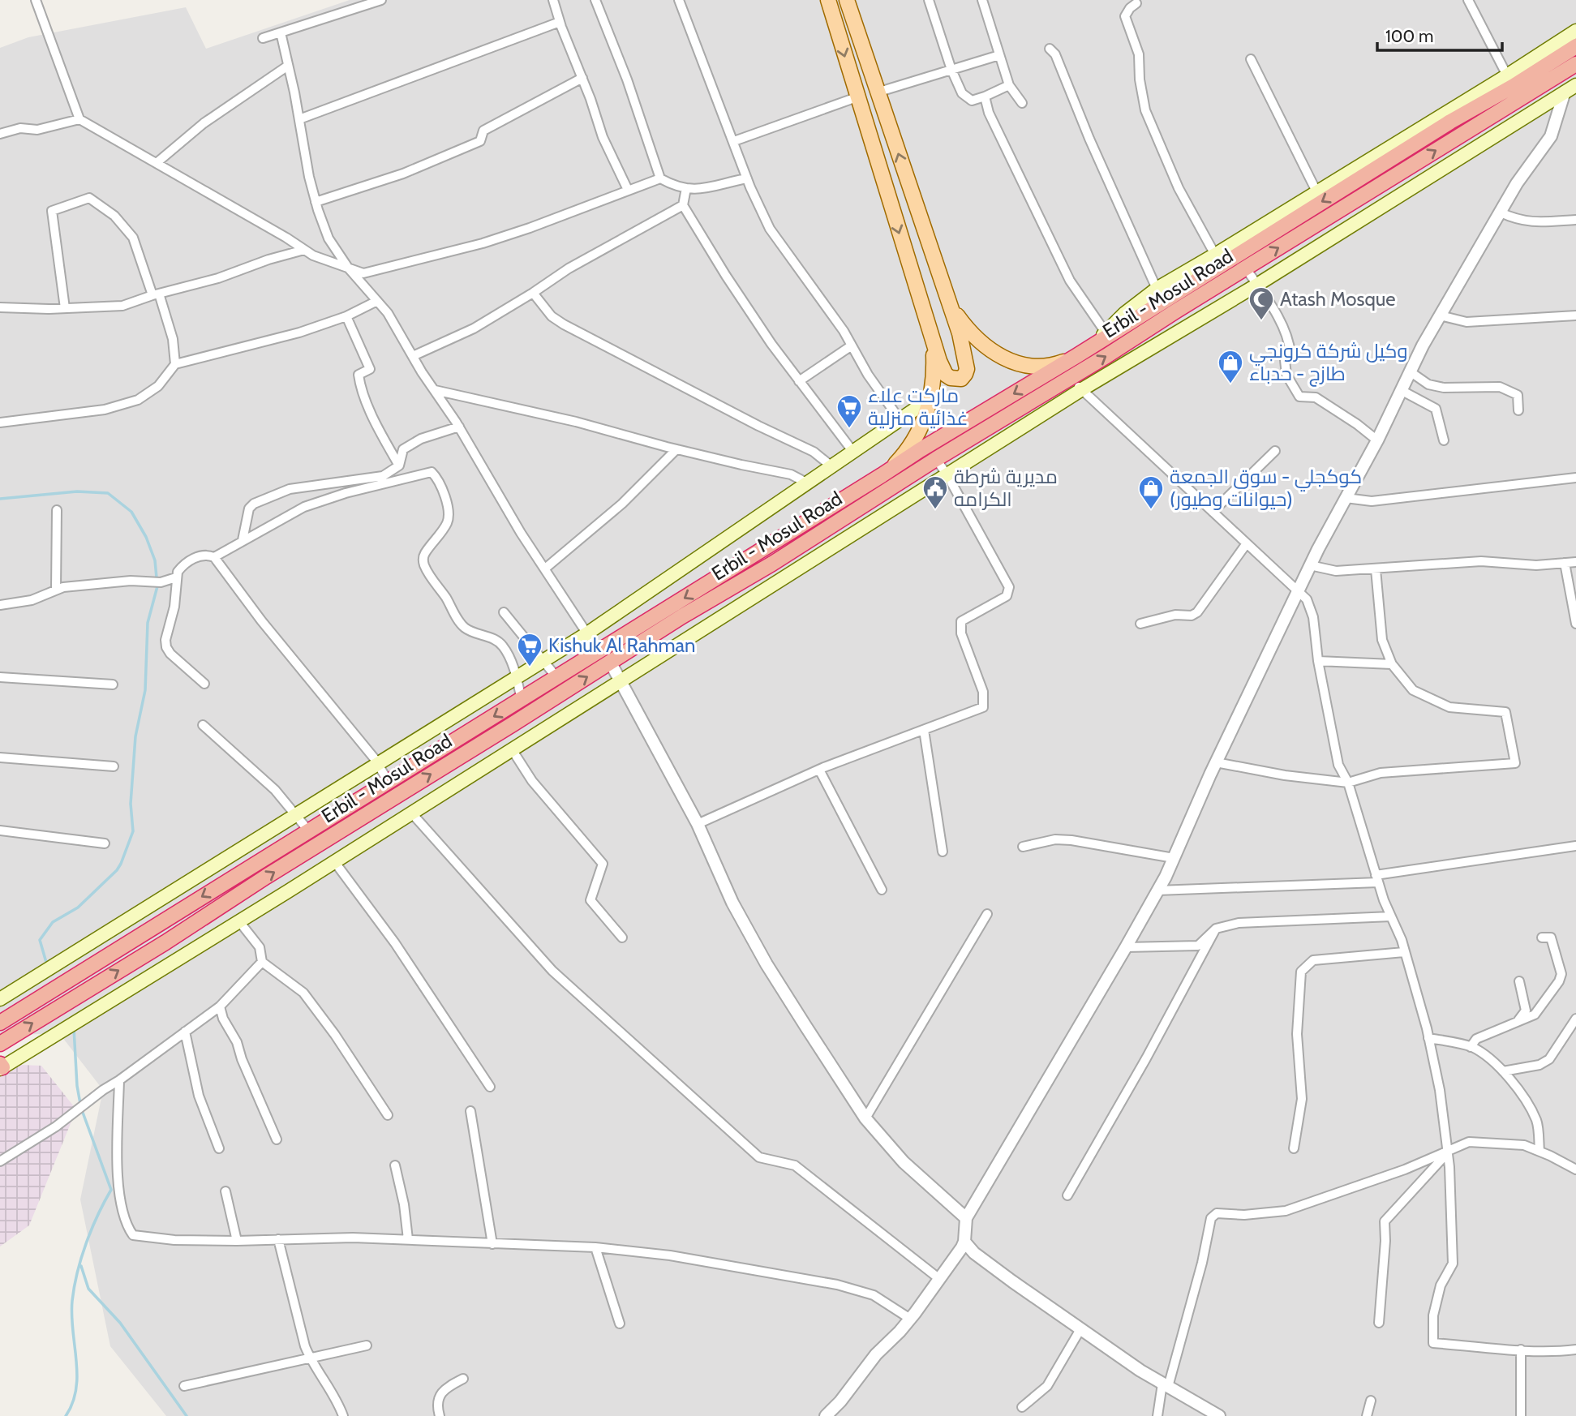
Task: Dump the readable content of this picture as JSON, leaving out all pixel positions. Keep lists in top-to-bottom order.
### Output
{
  "streets": {
    "highway": ["Erbil - Mosul Road"]
  },
  "places": {
    "mosque": ["Atash Mosque"],
    "shop": ["وكيل شركة كرونجي طازج - حدباء", "كوكجلي - سوق الجمعة (حيوانات وطيور)"],
    "supermarket": ["ماركت علاء غذائية منزلية", "Kishuk Al Rahman"],
    "public building": ["مديرية شرطة الكرامه"]
  },
  "scale_bar": "100 m"
}
